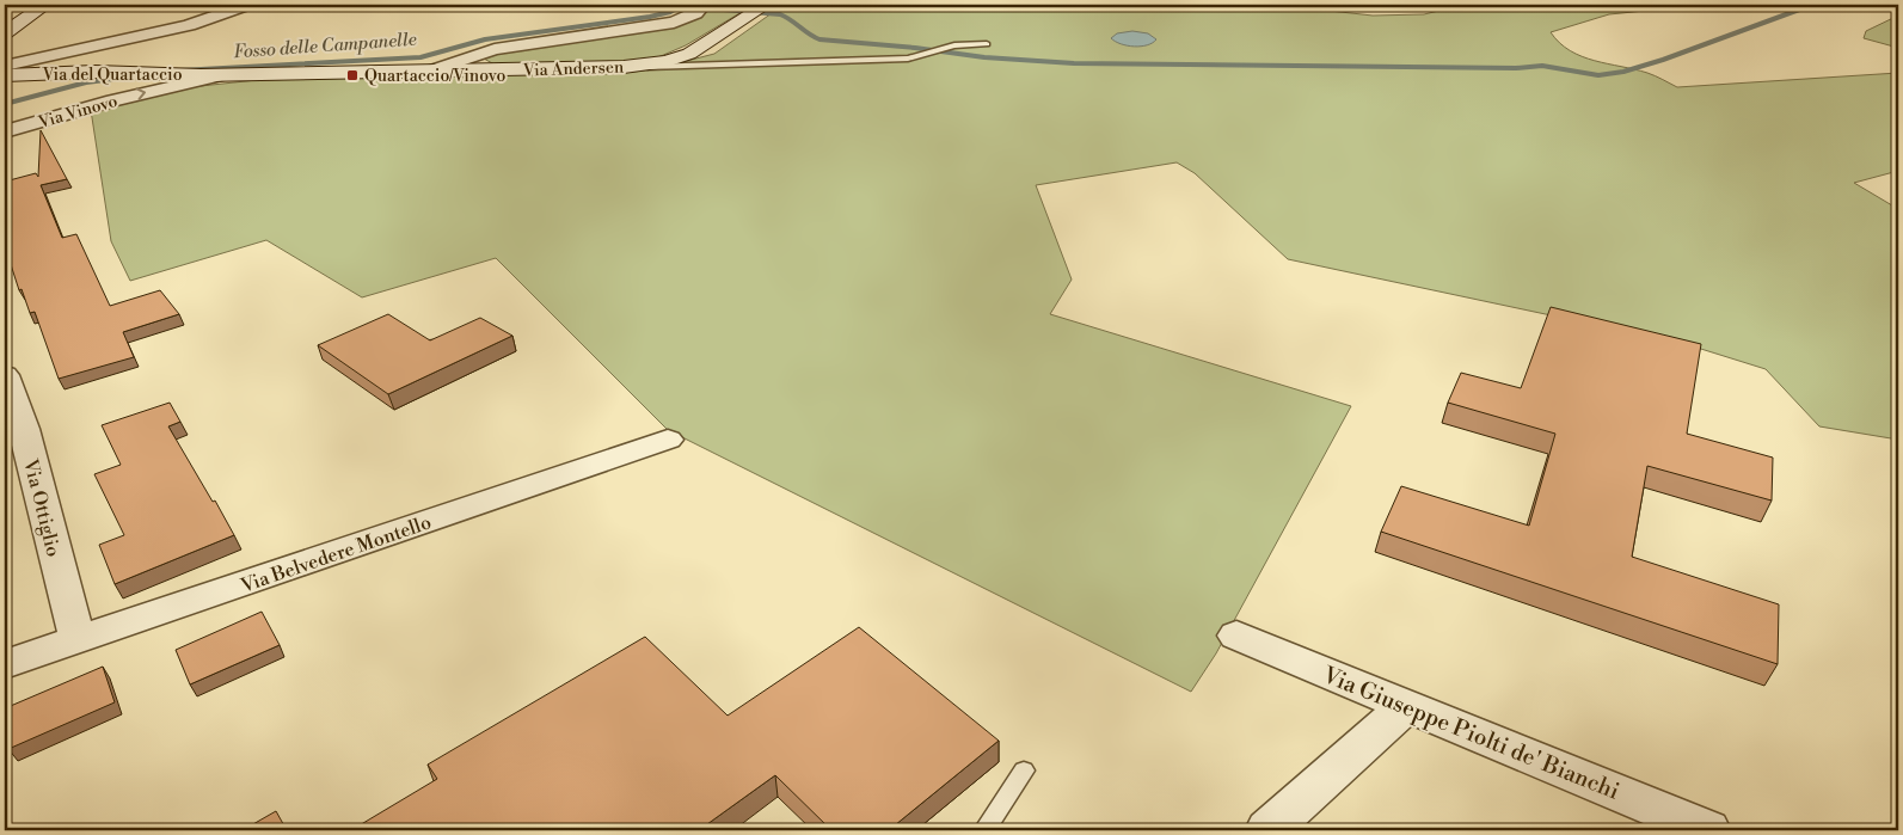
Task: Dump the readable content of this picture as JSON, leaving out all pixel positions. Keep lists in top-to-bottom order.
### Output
{
  "streets": {
    "street": [
      "Via Andersen",
      "Via del Quartaccio",
      "Via Vinovo",
      "Via Ottiglio",
      "Via Belvedere Montello",
      "Via Giuseppe Piolti de' Bianchi"
    ]
  },
  "crossings": [
    ["Via Andersen", "Via del Quartaccio"],
    ["Via Andersen", "Via Vinovo"],
    ["Via del Quartaccio", "Via Vinovo"],
    ["Via Ottiglio", "Via Belvedere Montello"]
  ],
  "water": ["Fosso delle Campanelle"],
  "places": {
    "transit": ["Quartaccio/Vinovo"]
  }
}
